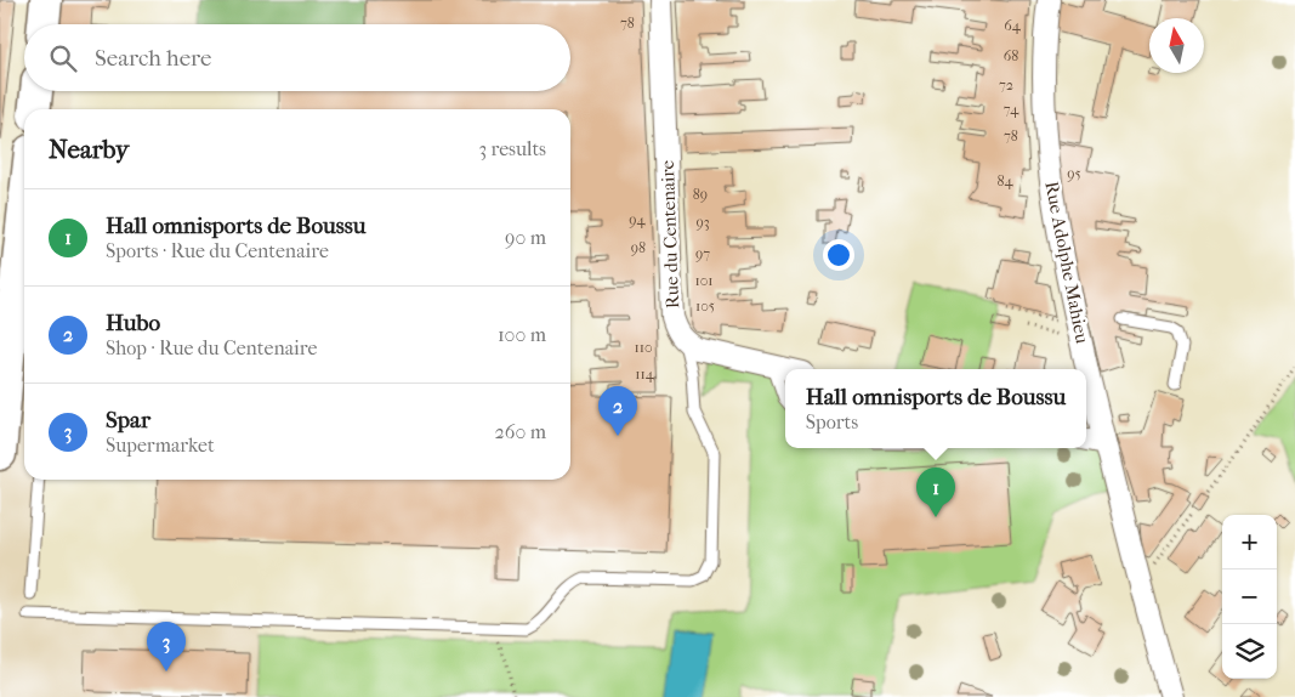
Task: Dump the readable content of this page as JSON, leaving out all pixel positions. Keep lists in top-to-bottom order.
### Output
{
  "streets": {
    "street": ["Rue du Centenaire", "Rue Adolphe Mahieu"]
  },
  "house_numbers": [
    "78",
    "64",
    "68",
    "72",
    "74",
    "78",
    "95",
    "84",
    "89",
    "94",
    "93",
    "98",
    "97",
    "101",
    "105",
    "110",
    "114"
  ],
  "north": "top",
  "page": {
    "search": "Search here",
    "heading": ["Nearby", "3 results"],
    "list": [
      {
        "mark": "1",
        "name": "Hall omnisports de Boussu",
        "note": "Sports · Rue du Centenaire",
        "value": "90 m"
      },
      {
        "mark": "2",
        "name": "Hubo",
        "note": "Shop · Rue du Centenaire",
        "value": "100 m"
      },
      {
        "mark": "3",
        "name": "Spar",
        "note": "Supermarket",
        "value": "260 m"
      }
    ],
    "popup": ["Hall omnisports de Boussu", "Sports"],
    "pins": ["2", "1", "3"],
    "map_buttons": ["+", "−"]
  }
}
